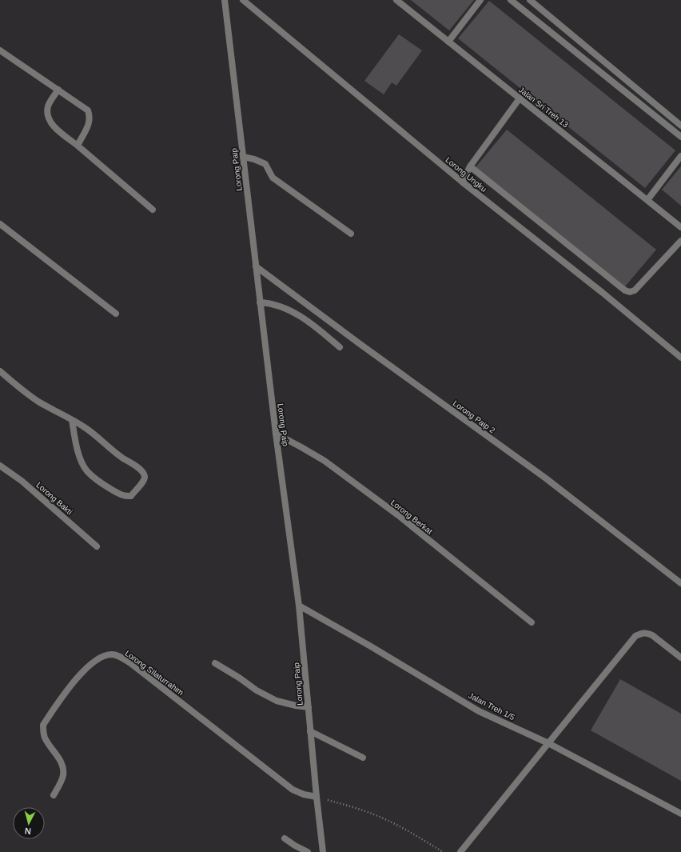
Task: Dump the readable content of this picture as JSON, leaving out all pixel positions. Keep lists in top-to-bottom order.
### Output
{
  "streets": {
    "street": [
      "Jalan Sri Treh 13",
      "Lorong Paip",
      "Lorong Ungku",
      "Lorong Paip 2",
      "Lorong Bakti",
      "Lorong Berkat",
      "Lorong SIlaturrahim",
      "Jalan Treh 1/5"
    ]
  },
  "crossings": [
    ["Lorong Paip", "Lorong Paip 2"],
    ["Lorong Paip", "Lorong Berkat"],
    ["Lorong Paip", "Lorong SIlaturrahim"],
    ["Lorong Paip", "Jalan Treh 1/5"]
  ],
  "north": "bottom"
}
